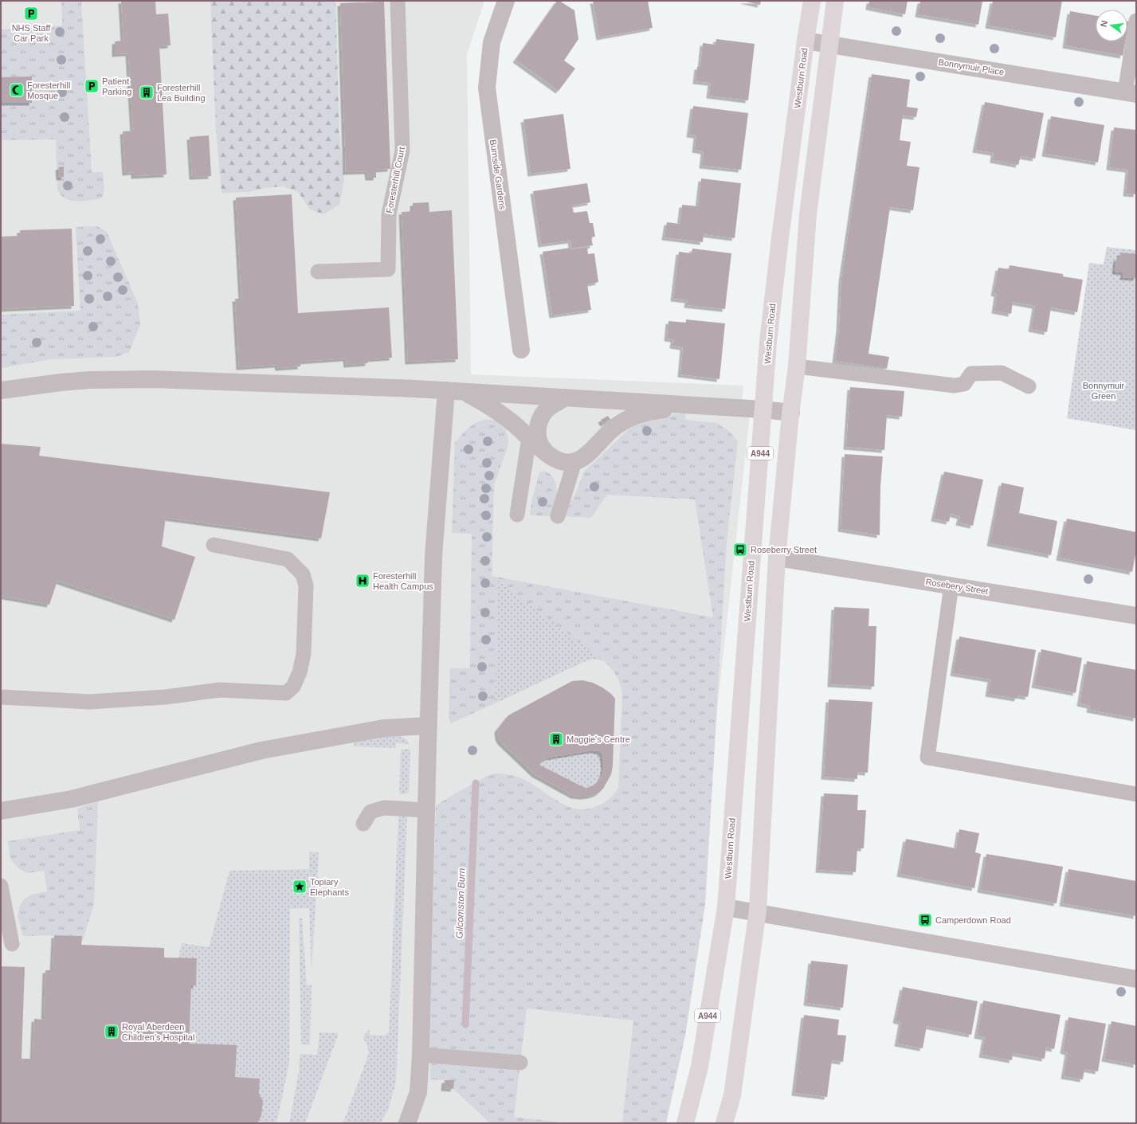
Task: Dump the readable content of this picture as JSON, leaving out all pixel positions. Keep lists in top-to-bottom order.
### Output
{
  "streets": {
    "main road": ["Westburn Road", "A944"],
    "street": ["Bonnymuir Place", "Burnside Gardens", "Rosebery Street"],
    "lane": ["Foresterhill Court"]
  },
  "crossings": [
    ["Bonnymuir Place", "Westburn Road"]
  ],
  "water": ["Gilcomston Burn"],
  "parks": ["Bonnymuir Green"],
  "places": {
    "parking": ["NHS Staff Car Park", "Patient Parking"],
    "mosque": ["Foresterhill Mosque"],
    "building": ["Foresterhill Lea Building", "Maggie's Centre", "Royal Aberdeen Children's Hospital"],
    "bus stop": ["Roseberry Street", "Camperdown Road"],
    "hospital": ["Foresterhill Health Campus"],
    "place": ["Topiary Elephants"]
  },
  "north": "left"
}
